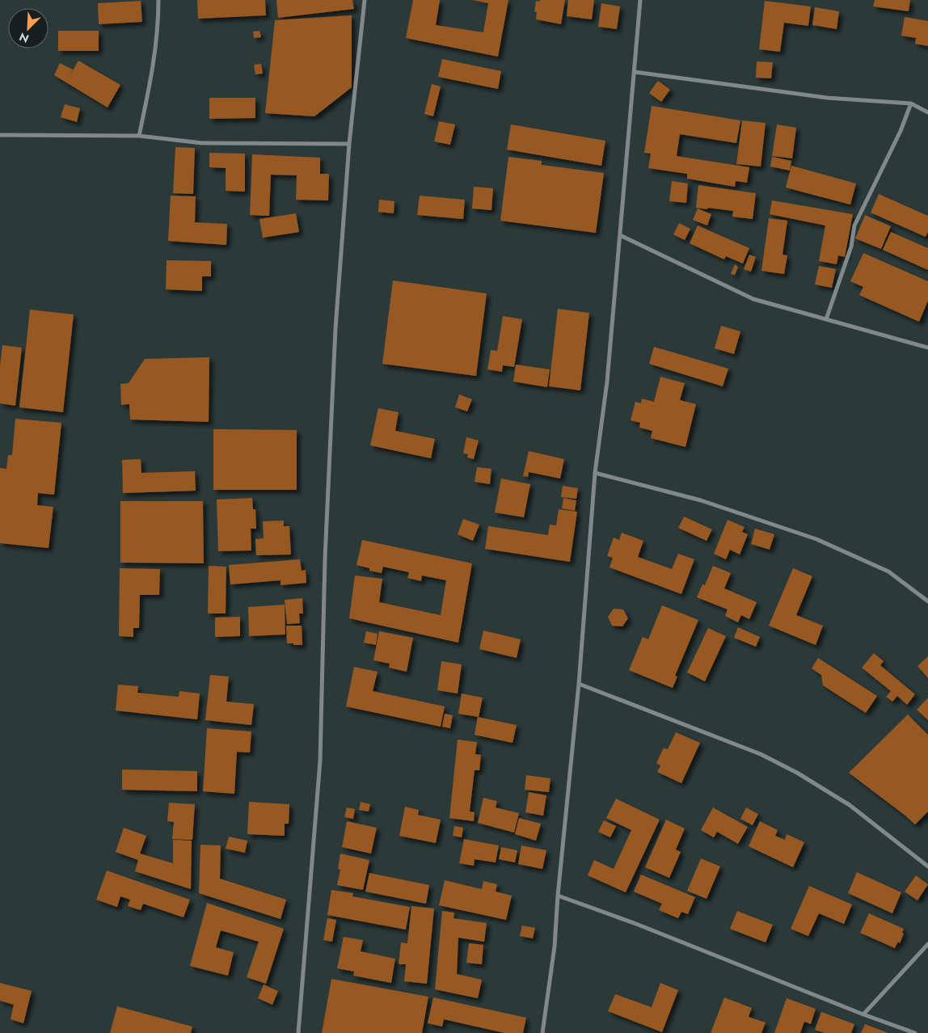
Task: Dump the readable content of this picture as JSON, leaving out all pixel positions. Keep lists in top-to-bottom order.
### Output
{
  "north": "bottom left"
}
